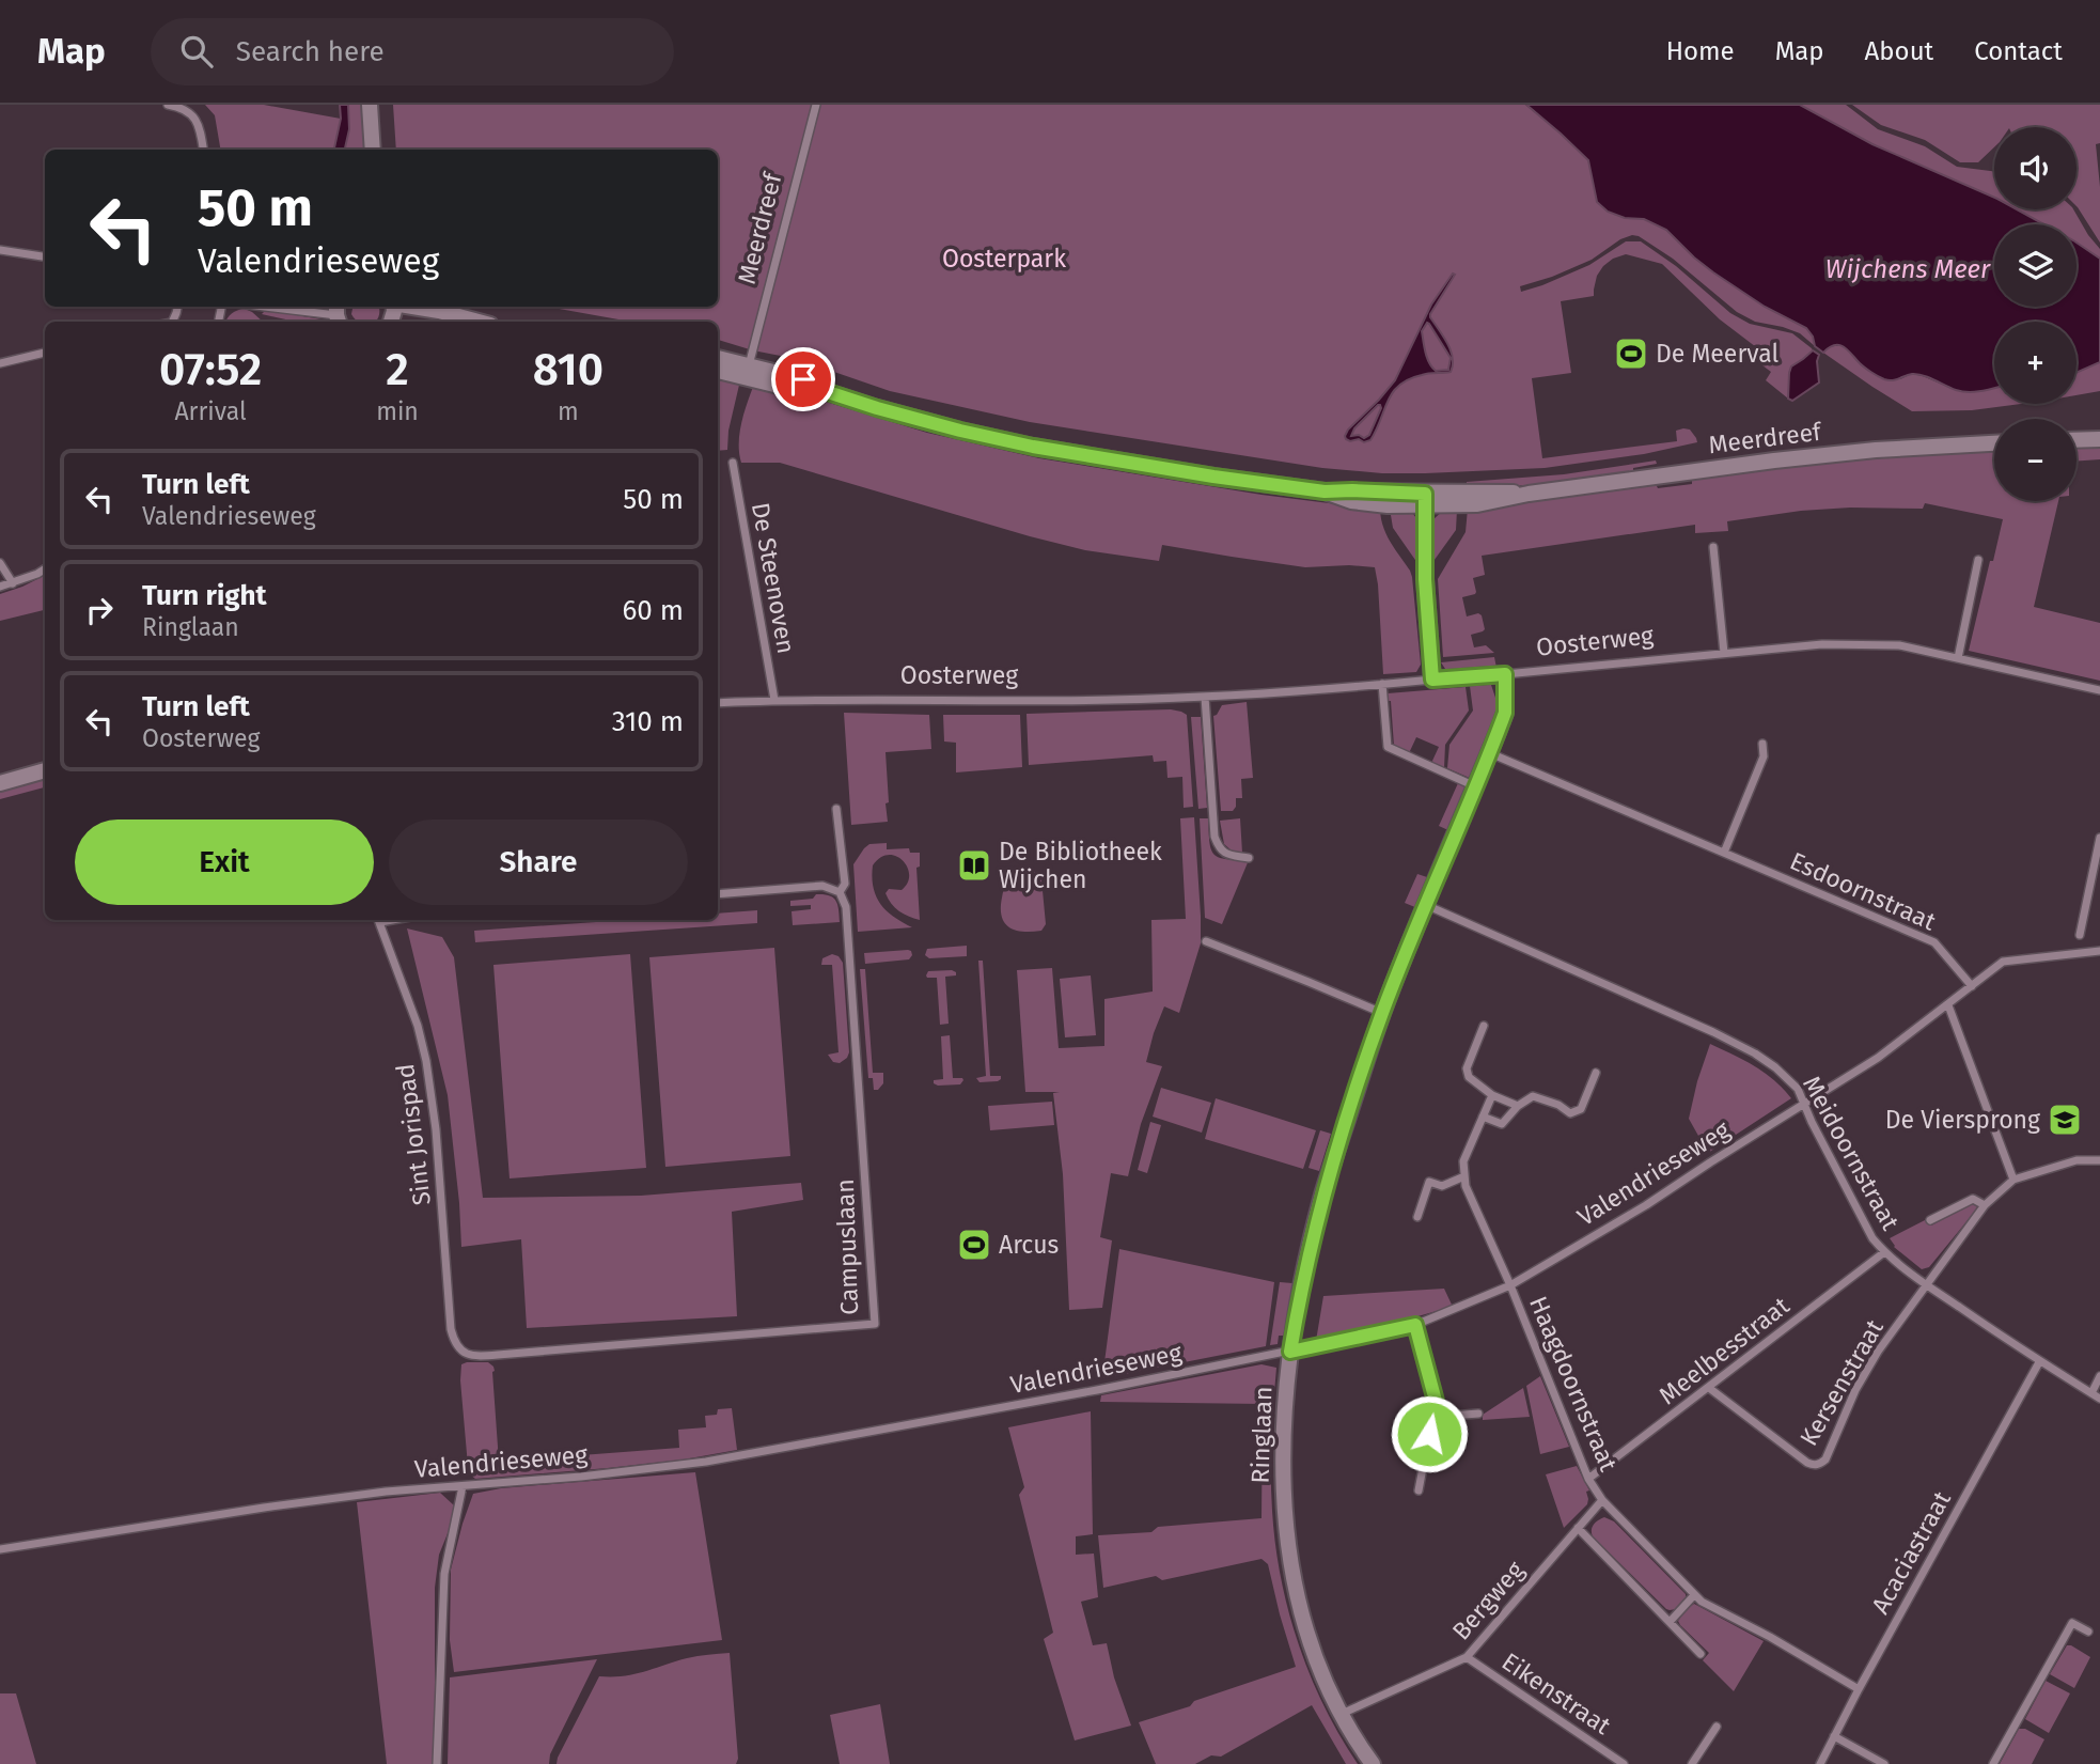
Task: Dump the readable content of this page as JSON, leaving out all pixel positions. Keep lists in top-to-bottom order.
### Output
{
  "streets": {
    "street": [
      "Meerdreef",
      "De Steenoven",
      "Oosterweg",
      "Esdoornstraat",
      "Sint Jorispad",
      "Meidoornstraat",
      "Valendrieseweg",
      "Campuslaan",
      "Meelbesstraat",
      "Kersenstraat",
      "Haagdoornstraat",
      "Ringlaan",
      "Acaciastraat",
      "Bergweg",
      "Eikenstraat"
    ]
  },
  "crossings": [
    ["De Steenoven", "Oosterweg"],
    ["Oosterweg", "Ringlaan"],
    ["Esdoornstraat", "Valendrieseweg"],
    ["Esdoornstraat", "Ringlaan"],
    ["Sint Jorispad", "Campuslaan"],
    ["Meidoornstraat", "Valendrieseweg"],
    ["Meidoornstraat", "Meelbesstraat"],
    ["Meidoornstraat", "Kersenstraat"],
    ["Meidoornstraat", "Ringlaan"],
    ["Meidoornstraat", "Acaciastraat"],
    ["Valendrieseweg", "Haagdoornstraat"],
    ["Valendrieseweg", "Ringlaan"],
    ["Meelbesstraat", "Kersenstraat"],
    ["Meelbesstraat", "Haagdoornstraat"],
    ["Haagdoornstraat", "Acaciastraat"],
    ["Haagdoornstraat", "Bergweg"],
    ["Ringlaan", "Bergweg"],
    ["Bergweg", "Eikenstraat"]
  ],
  "water": ["Wijchens Meer"],
  "parks": ["Oosterpark"],
  "places": {
    "sports": ["De Meerval", "Arcus"],
    "library": ["De Bibliotheek Wijchen"],
    "school or university": ["De Viersprong"]
  },
  "page": {
    "header": "Map",
    "search": "Search here",
    "nav": [
      "Home",
      "Map",
      "About",
      "Contact"
    ],
    "map_buttons": ["+", "−"],
    "turn": ["50 m", "Valendrieseweg"],
    "eta": [
      "07:52",
      "Arrival",
      "2",
      "min",
      "810",
      "m"
    ],
    "list": [
      {
        "name": "Turn left",
        "note": "Valendrieseweg",
        "value": "50 m"
      },
      {
        "name": "Turn right",
        "note": "Ringlaan",
        "value": "60 m"
      },
      {
        "name": "Turn left",
        "note": "Oosterweg",
        "value": "310 m"
      }
    ],
    "buttons": ["Exit", "Share"]
  }
}
